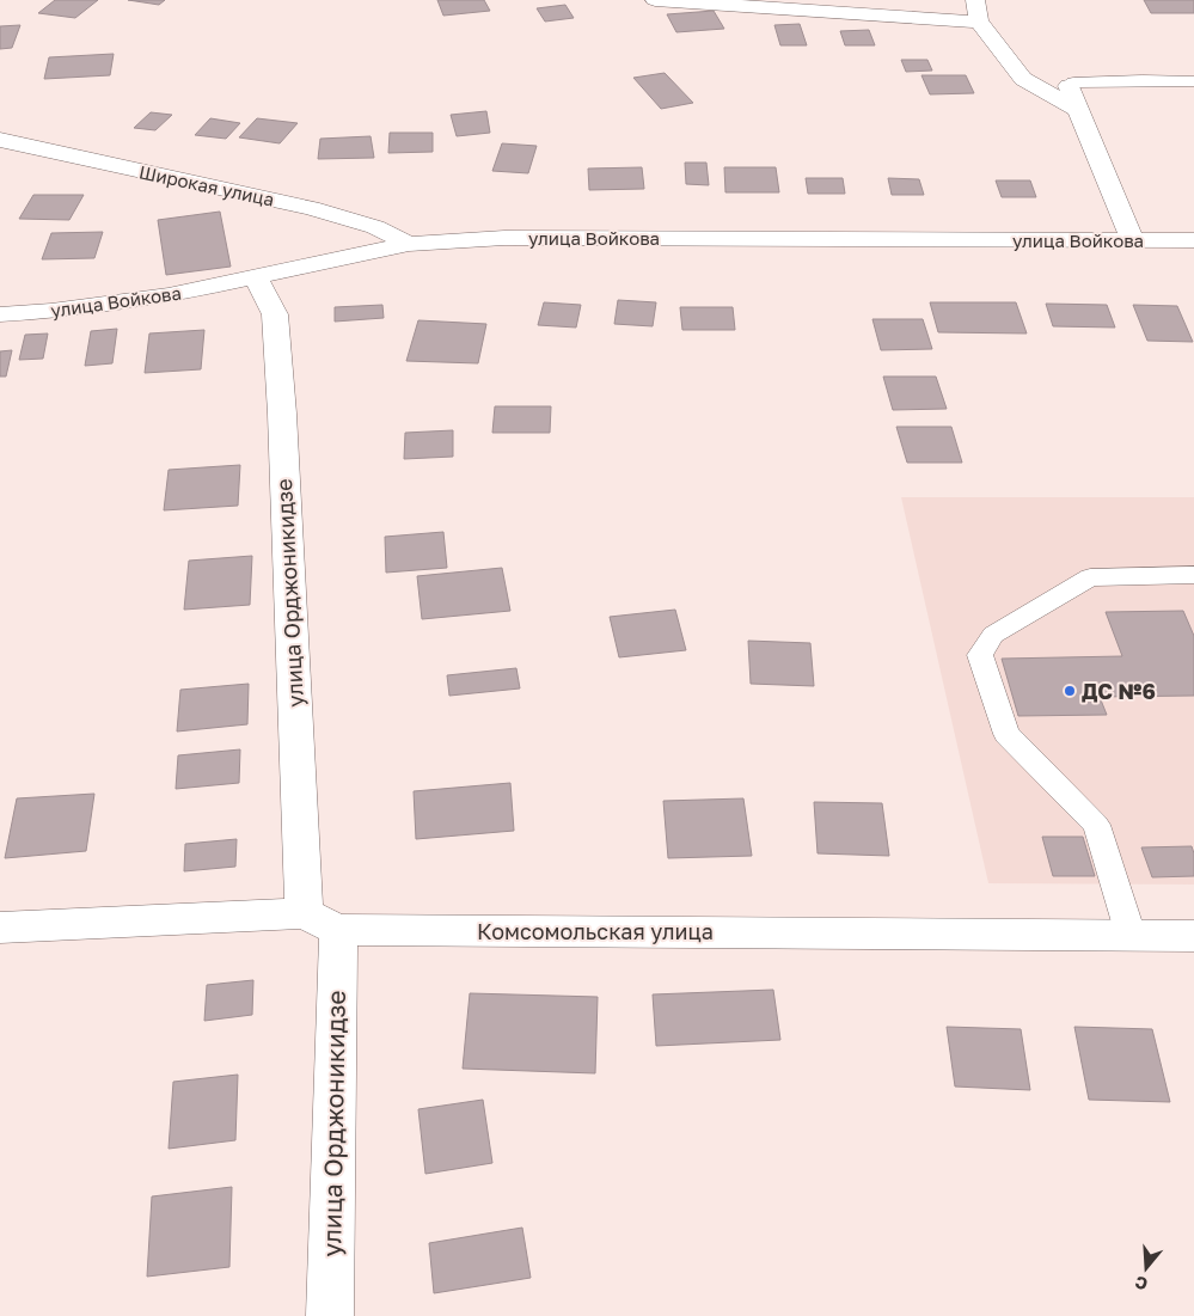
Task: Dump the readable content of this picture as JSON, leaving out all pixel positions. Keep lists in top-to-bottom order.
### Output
{
  "streets": {
    "street": [
      "Широкая улица",
      "улица Войкова",
      "улица Орджоникидзе",
      "Комсомольская улица"
    ]
  },
  "crossings": [
    ["Широкая улица", "улица Войкова"],
    ["улица Войкова", "улица Орджоникидзе"],
    ["улица Орджоникидзе", "Комсомольская улица"]
  ],
  "places": ["ДС №6"],
  "north": "bottom"
}
